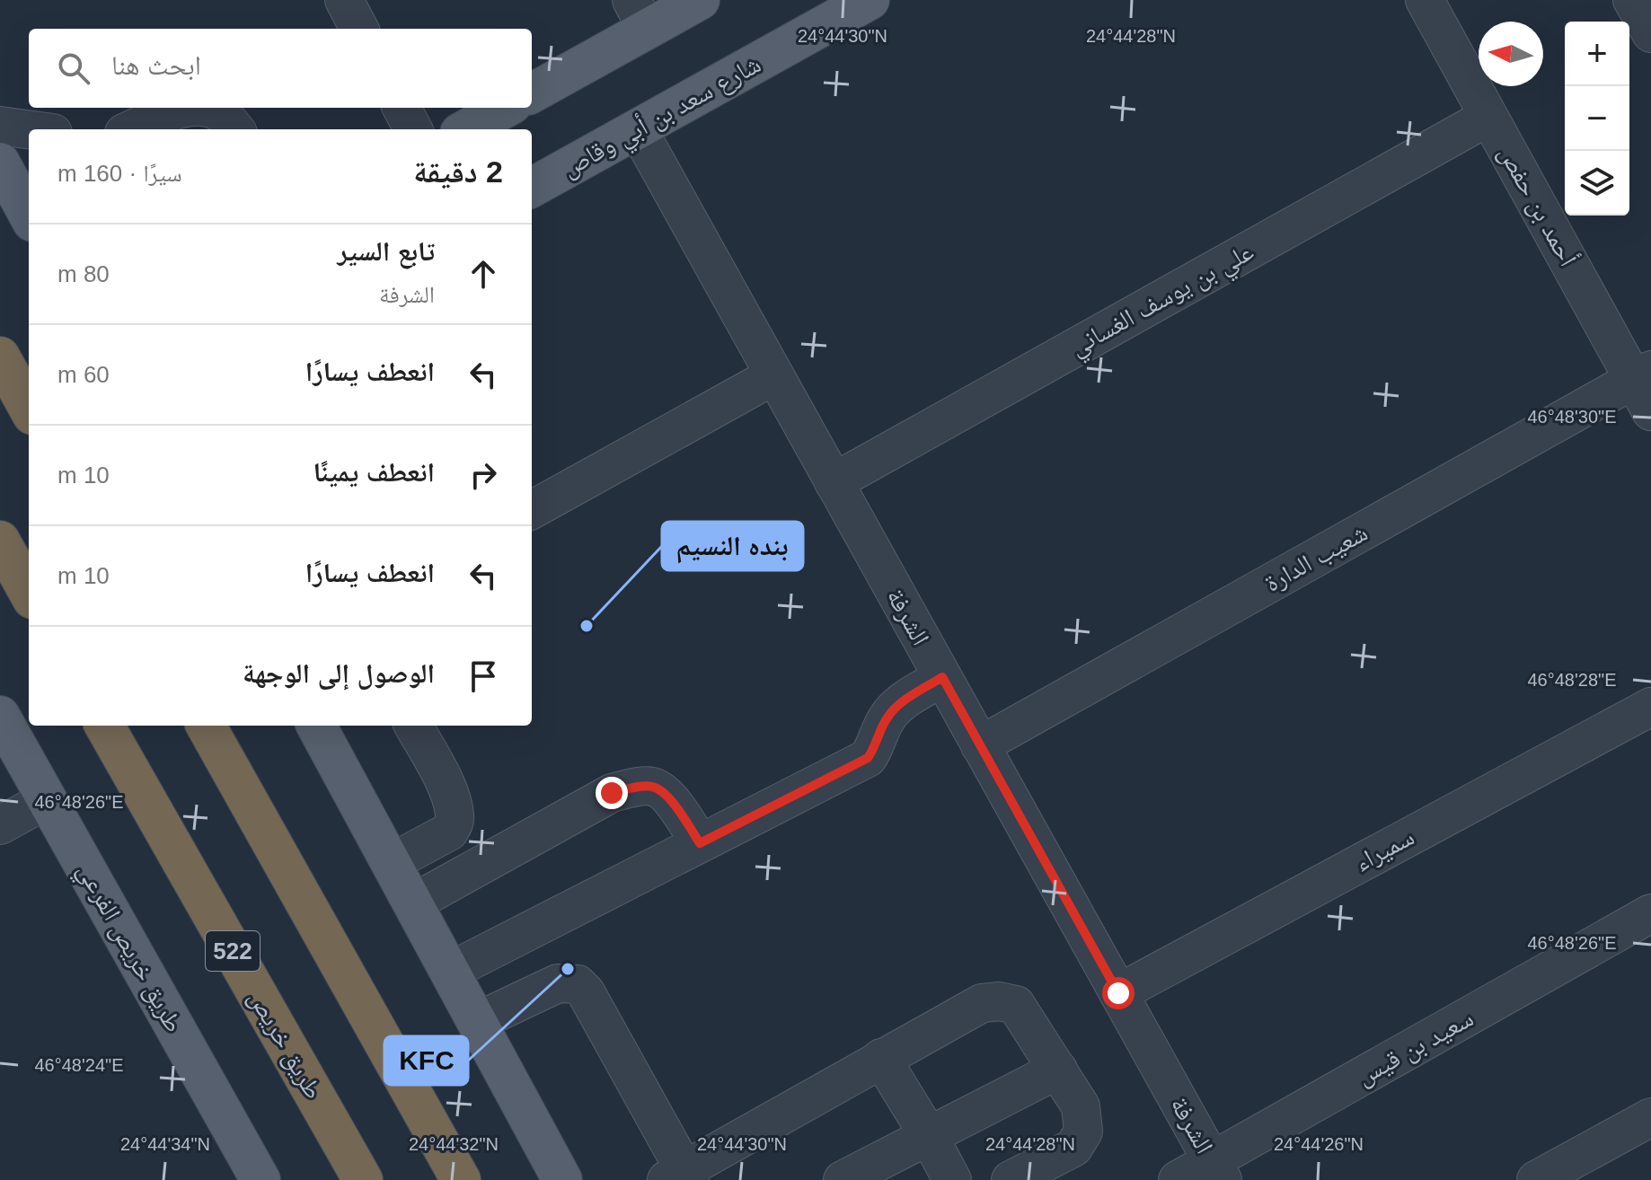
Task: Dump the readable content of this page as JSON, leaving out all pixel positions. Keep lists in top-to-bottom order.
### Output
{
  "streets": {
    "highway": ["522", "طريق خريص"],
    "main road": ["شارع سعد بن أبي وقاص", "طريق خريص الفرعي"],
    "street": [
      "أحمد بن حفص",
      "علي بن يوسف الغساني",
      "شعيب الدارة",
      "الشرفة",
      "سميراء",
      "سعيد بن قيس"
    ]
  },
  "crossings": [
    ["شارع سعد بن أبي وقاص", "الشرفة"],
    ["أحمد بن حفص", "علي بن يوسف الغساني"],
    ["أحمد بن حفص", "شعيب الدارة"],
    ["علي بن يوسف الغساني", "الشرفة"],
    ["شعيب الدارة", "الشرفة"],
    ["الشرفة", "سميراء"],
    ["الشرفة", "سعيد بن قيس"]
  ],
  "places": ["بنده النسيم", "KFC"],
  "north": "left",
  "page": {
    "map_buttons": ["+", "−"],
    "search": "ابحث هنا",
    "heading": ["2 دقيقة", "سيرًا · 160 m"],
    "list": [
      ["تابع السير", "الشرفة", "80 m"],
      ["انعطف يسارًا", "60 m"],
      ["انعطف يمينًا", "10 m"],
      ["انعطف يسارًا", "10 m"],
      "الوصول إلى الوجهة"
    ]
  },
  "coordinates": [
    "24°44'30\"N",
    "24°44'28\"N",
    "46°48'30\"E",
    "46°48'28\"E",
    "46°48'26\"E",
    "46°48'24\"E",
    "24°44'34\"N",
    "24°44'32\"N",
    "24°44'26\"N"
  ]
}
